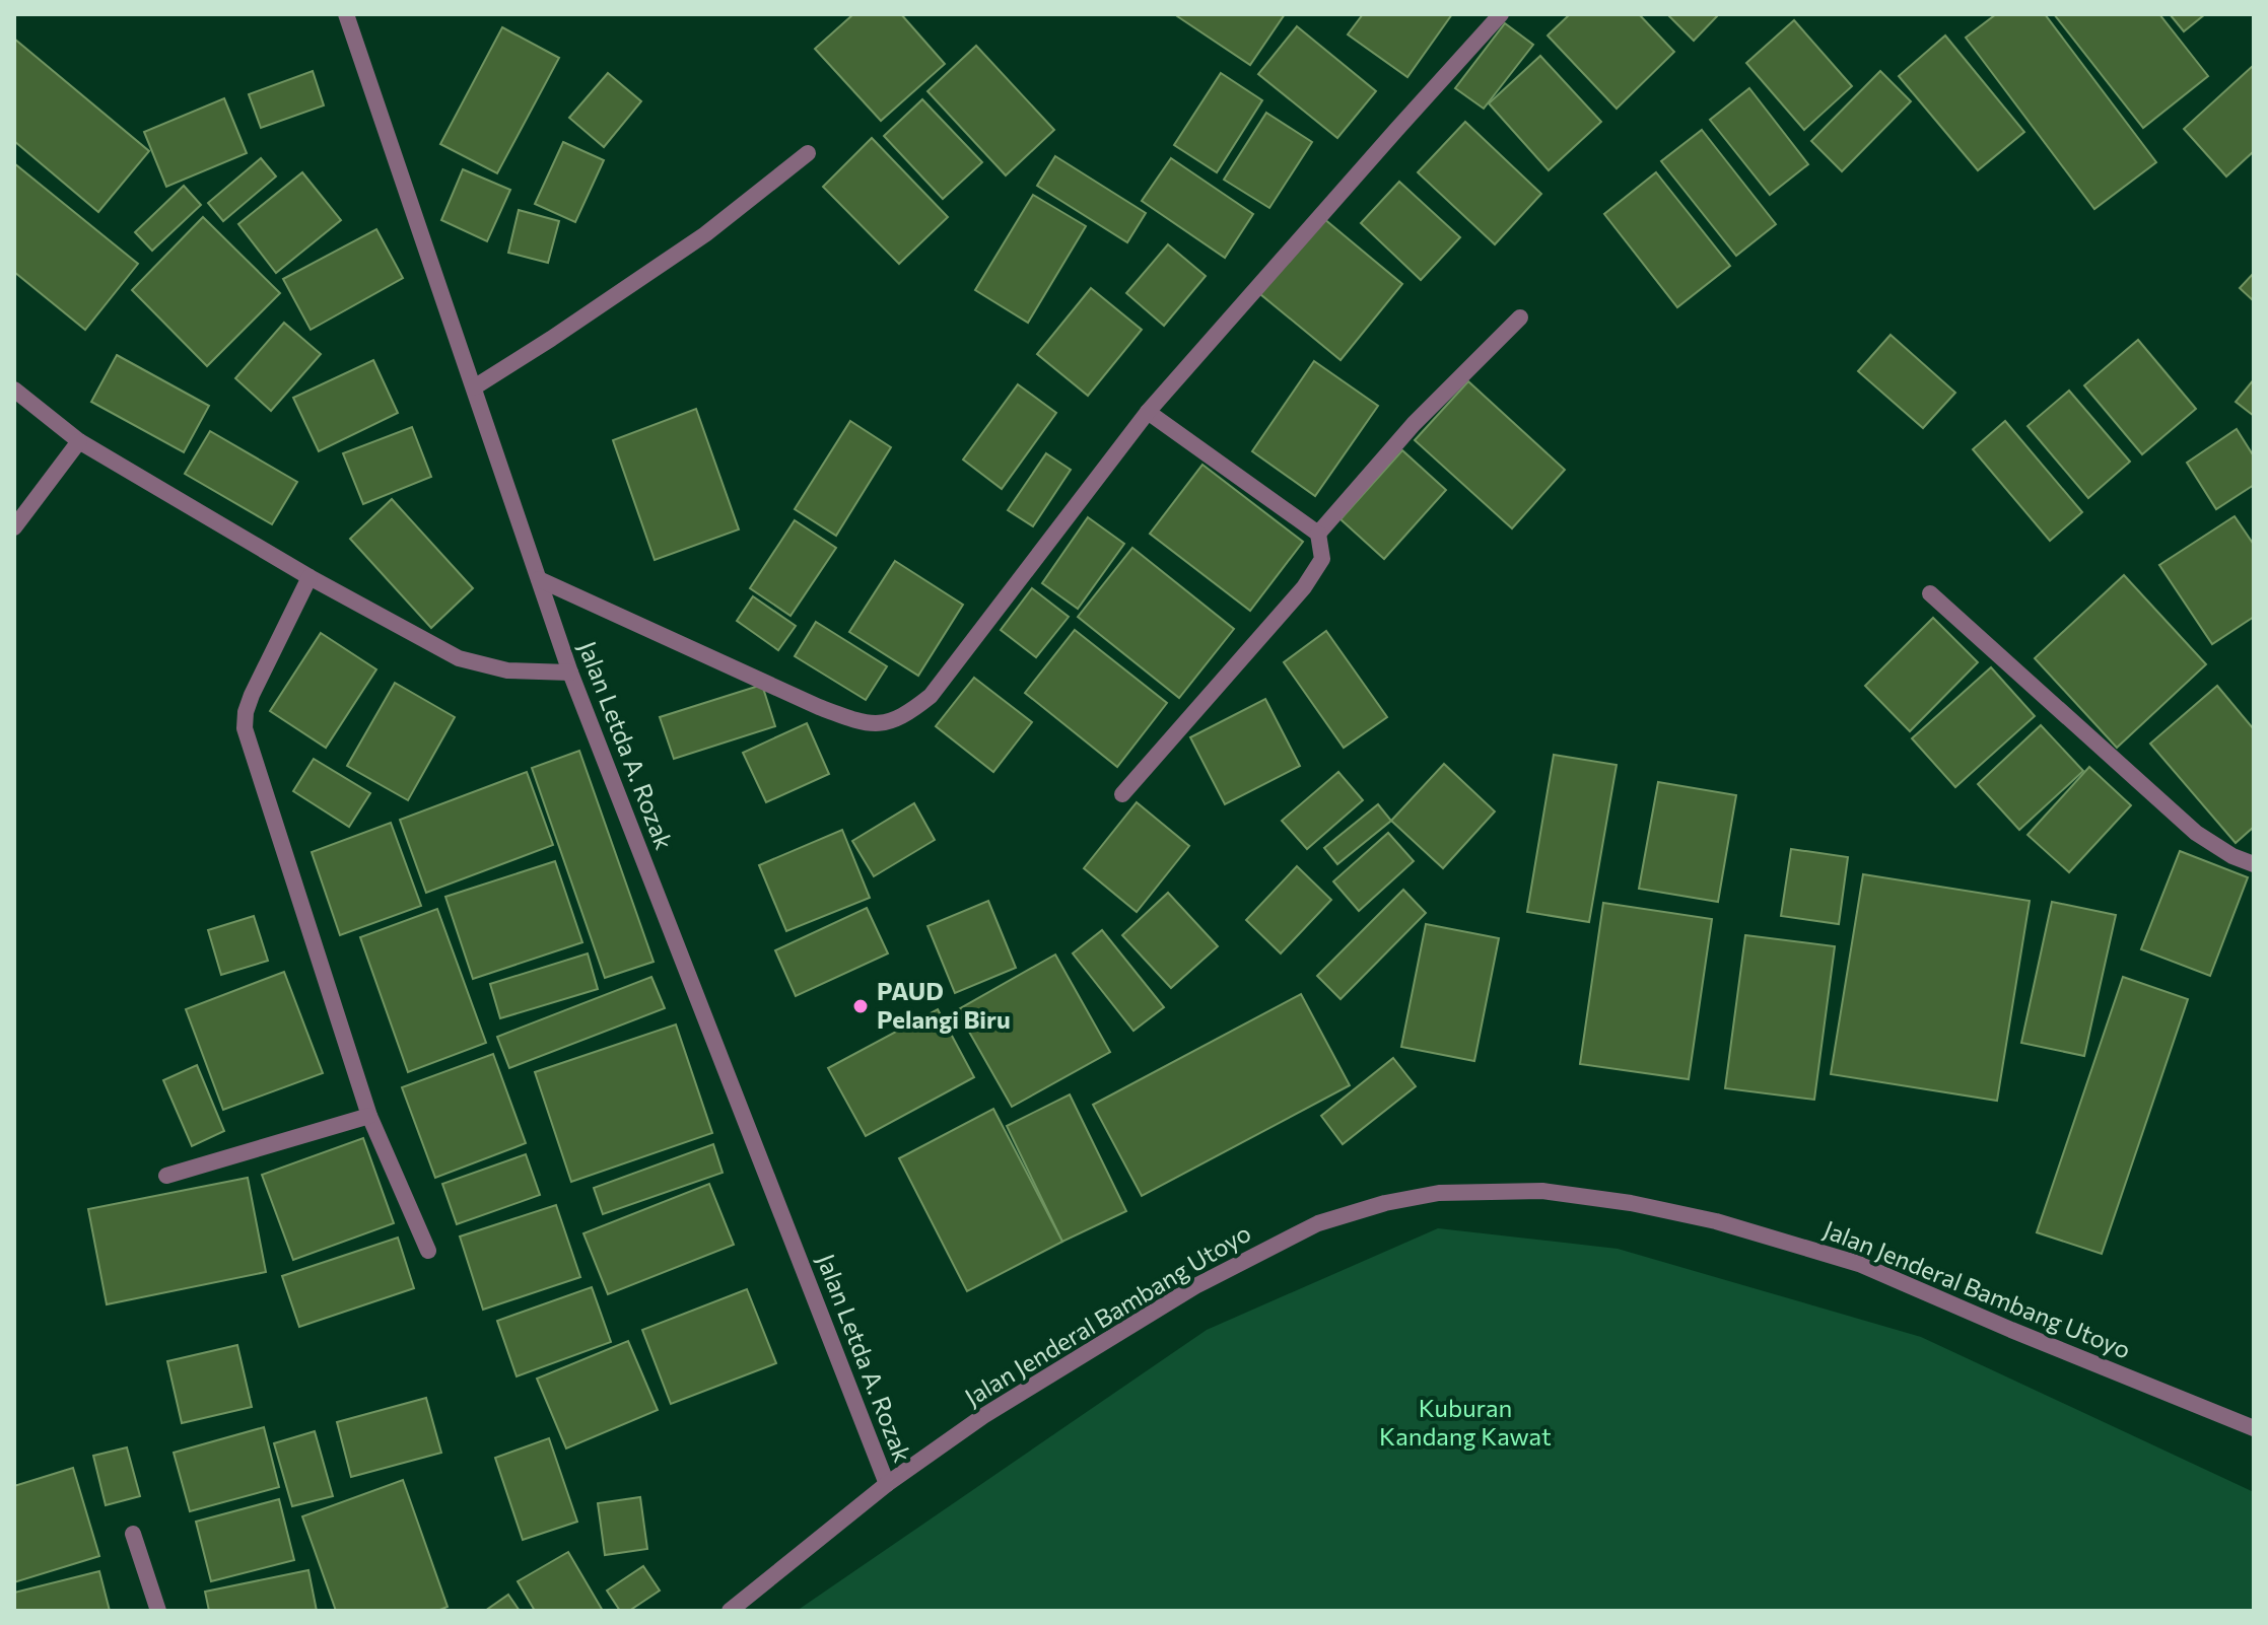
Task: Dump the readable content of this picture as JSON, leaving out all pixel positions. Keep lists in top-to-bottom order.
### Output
{
  "streets": {
    "street": ["Jalan Letda A. Rozak", "Jalan Jenderal Bambang Utoyo"]
  },
  "crossings": [
    ["Jalan Letda A. Rozak", "Jalan Jenderal Bambang Utoyo"]
  ],
  "parks": ["Kuburan Kandang Kawat"],
  "places": ["PAUD Pelangi Biru"]
}
